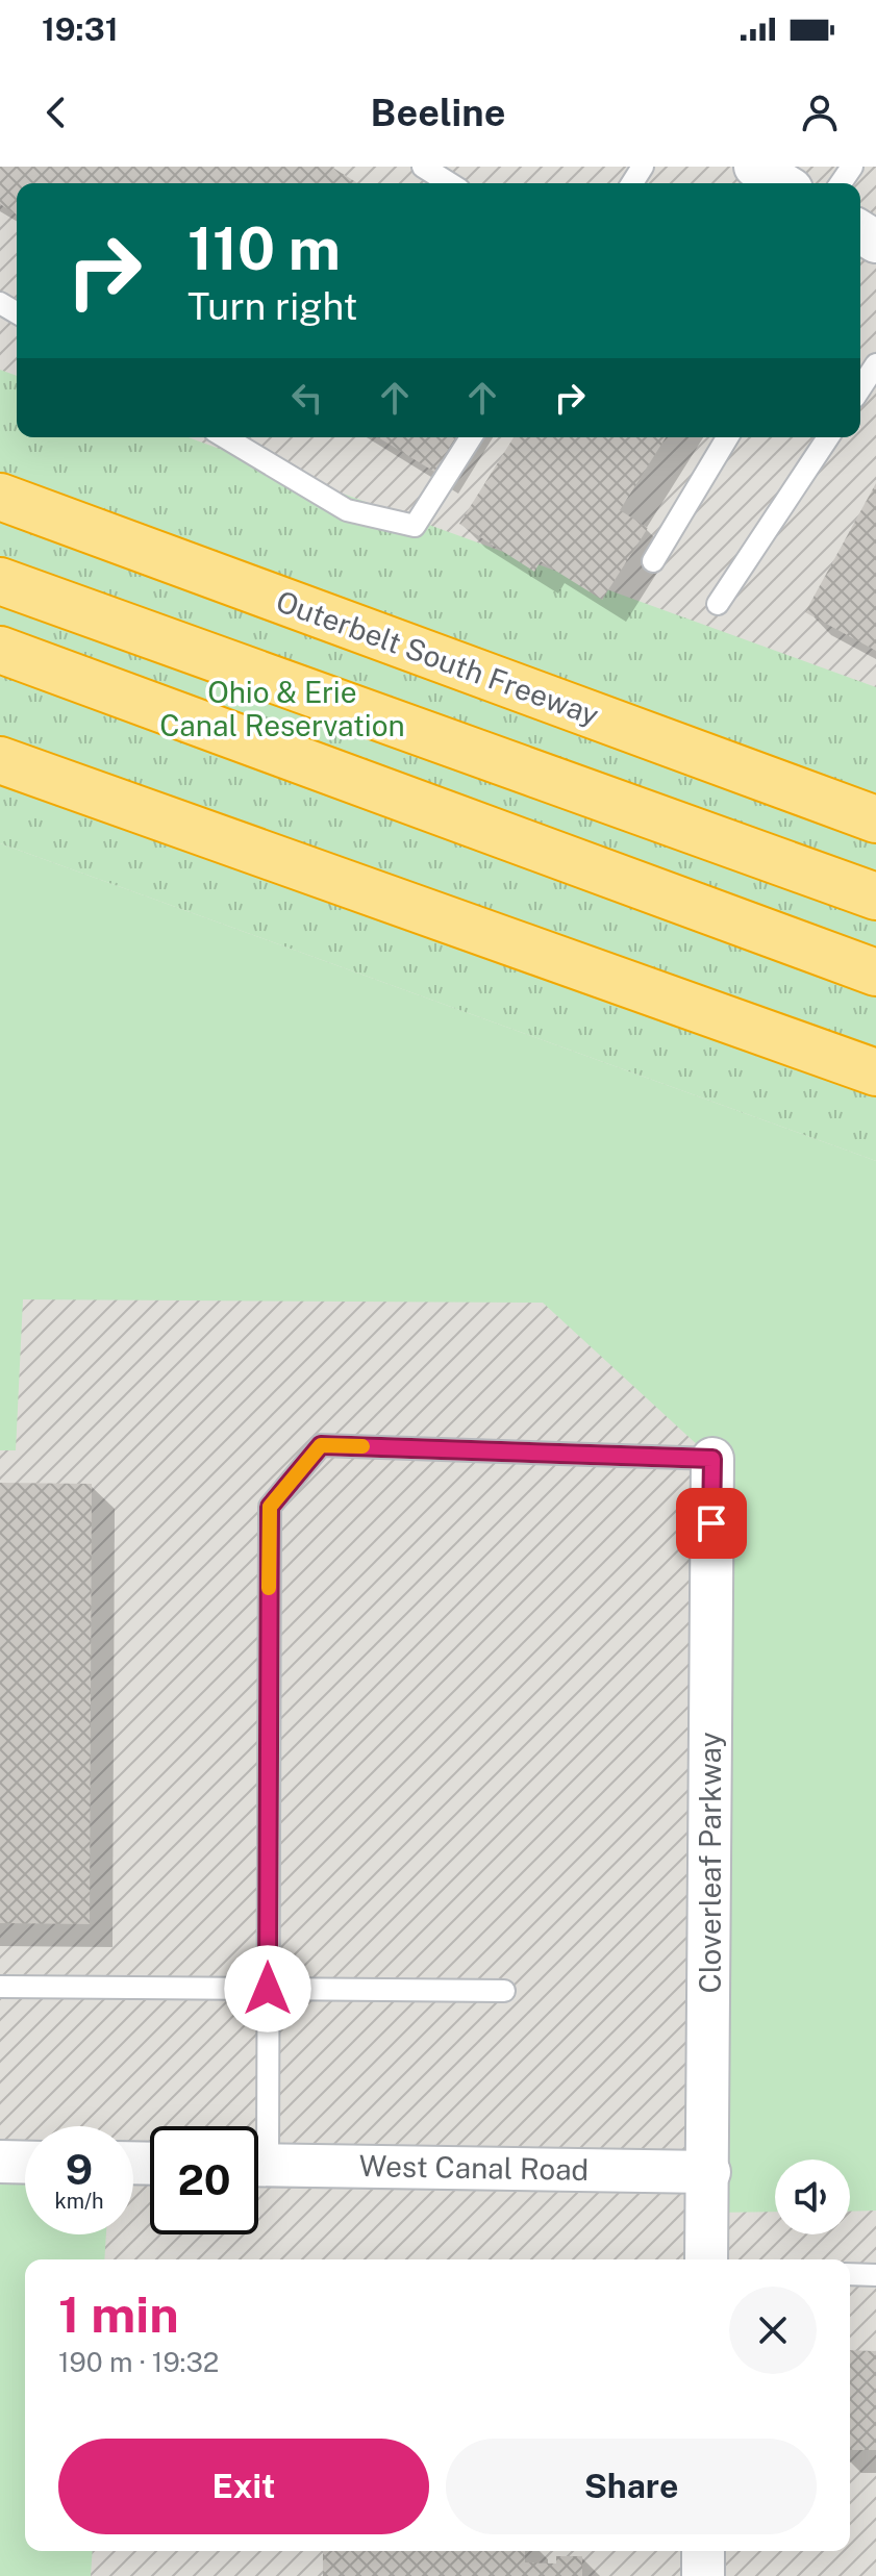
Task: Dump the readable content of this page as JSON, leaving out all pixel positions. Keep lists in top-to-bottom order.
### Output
{
  "streets": {
    "highway": ["Outerbelt South Freeway"],
    "street": ["Cloverleaf Parkway", "West Canal Road"]
  },
  "crossings": [
    ["Cloverleaf Parkway", "West Canal Road"]
  ],
  "parks": ["Ohio & Erie Canal Reservation"],
  "page": {
    "status": "19:31",
    "header": "Beeline",
    "turn": ["110 m", "Turn right"],
    "speed": "9 km/h",
    "limit": "20",
    "heading": ["1 min", "190 m · 19:32"],
    "buttons": ["Exit", "Share"]
  }
}
